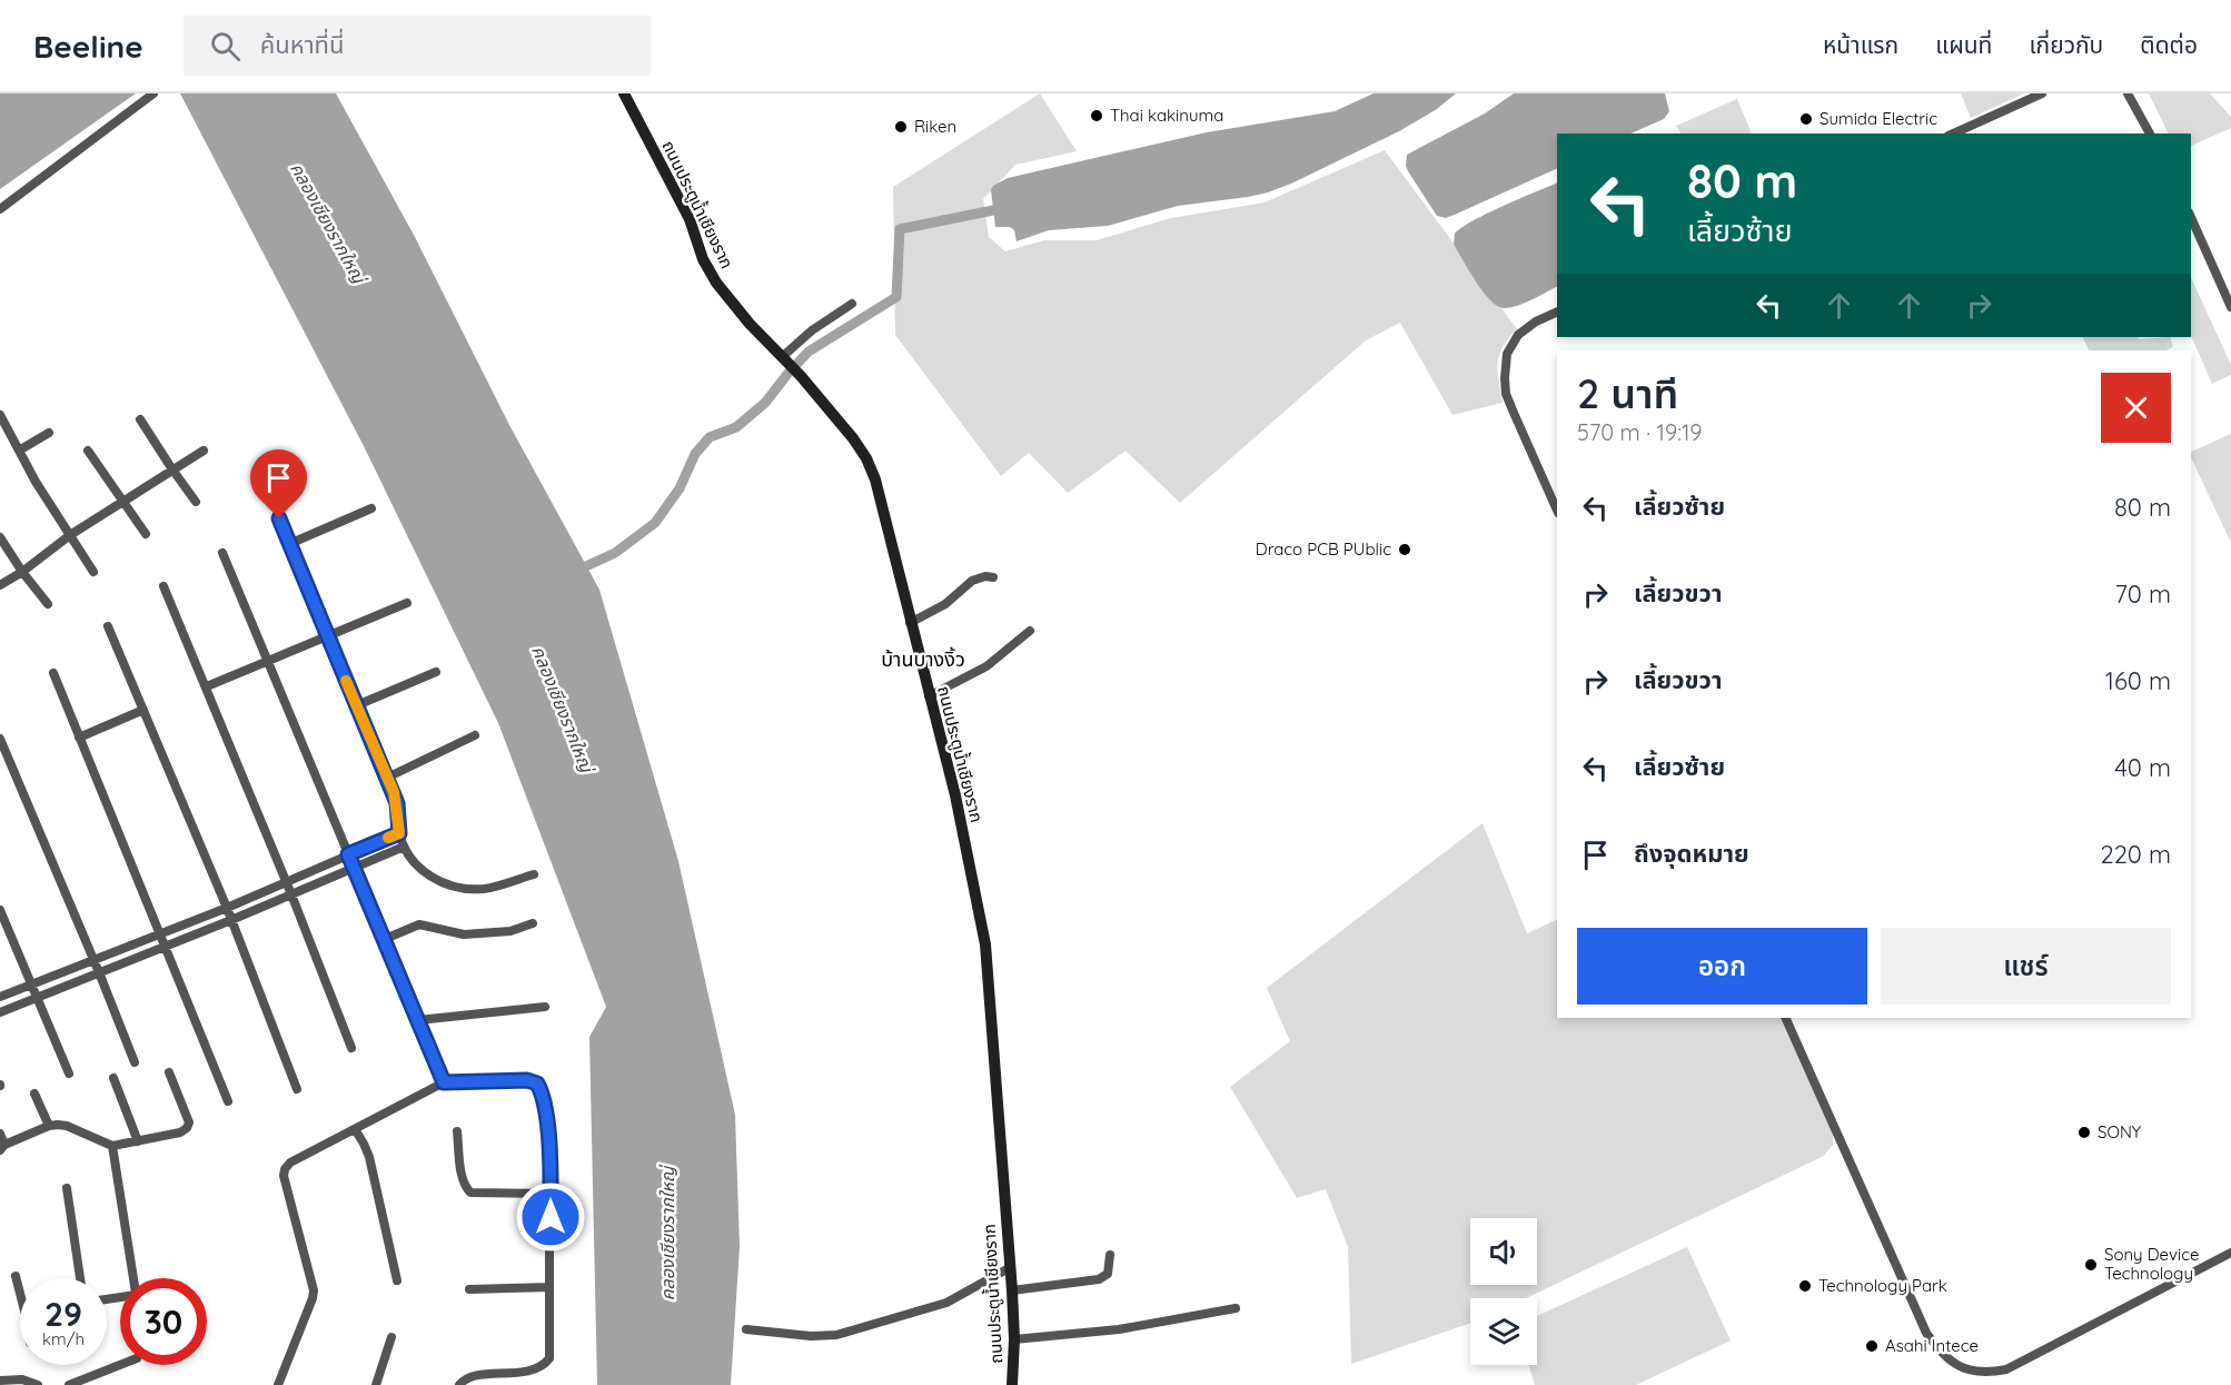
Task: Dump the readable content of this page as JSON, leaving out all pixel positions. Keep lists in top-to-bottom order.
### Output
{
  "streets": {
    "street": ["ถนนประตูน้ำเชียงราก"]
  },
  "districts": ["บ้านบางงิ้ว"],
  "water": ["คลองเชียงรากใหญ่"],
  "places": [
    "Thai kakinuma",
    "Sumida Electric",
    "Riken",
    "Draco PCB PUblic",
    "SONY",
    "Sony Device Technology",
    "Technology Park",
    "Asahi Intece"
  ],
  "page": {
    "header": "Beeline",
    "search": "ค้นหาที่นี่",
    "nav": [
      "หน้าแรก",
      "แผนที่",
      "เกี่ยวกับ",
      "ติดต่อ"
    ],
    "turn": ["80 m", "เลี้ยวซ้าย"],
    "heading": ["2 นาที", "570 m · 19:19"],
    "list": [
      {
        "name": "เลี้ยวซ้าย",
        "value": "80 m"
      },
      {
        "name": "เลี้ยวขวา",
        "value": "70 m"
      },
      {
        "name": "เลี้ยวขวา",
        "value": "160 m"
      },
      {
        "name": "เลี้ยวซ้าย",
        "value": "40 m"
      },
      {
        "name": "ถึงจุดหมาย",
        "value": "220 m"
      }
    ],
    "buttons": ["ออก", "แชร์"],
    "speed": "29 km/h",
    "limit": "30"
  }
}
